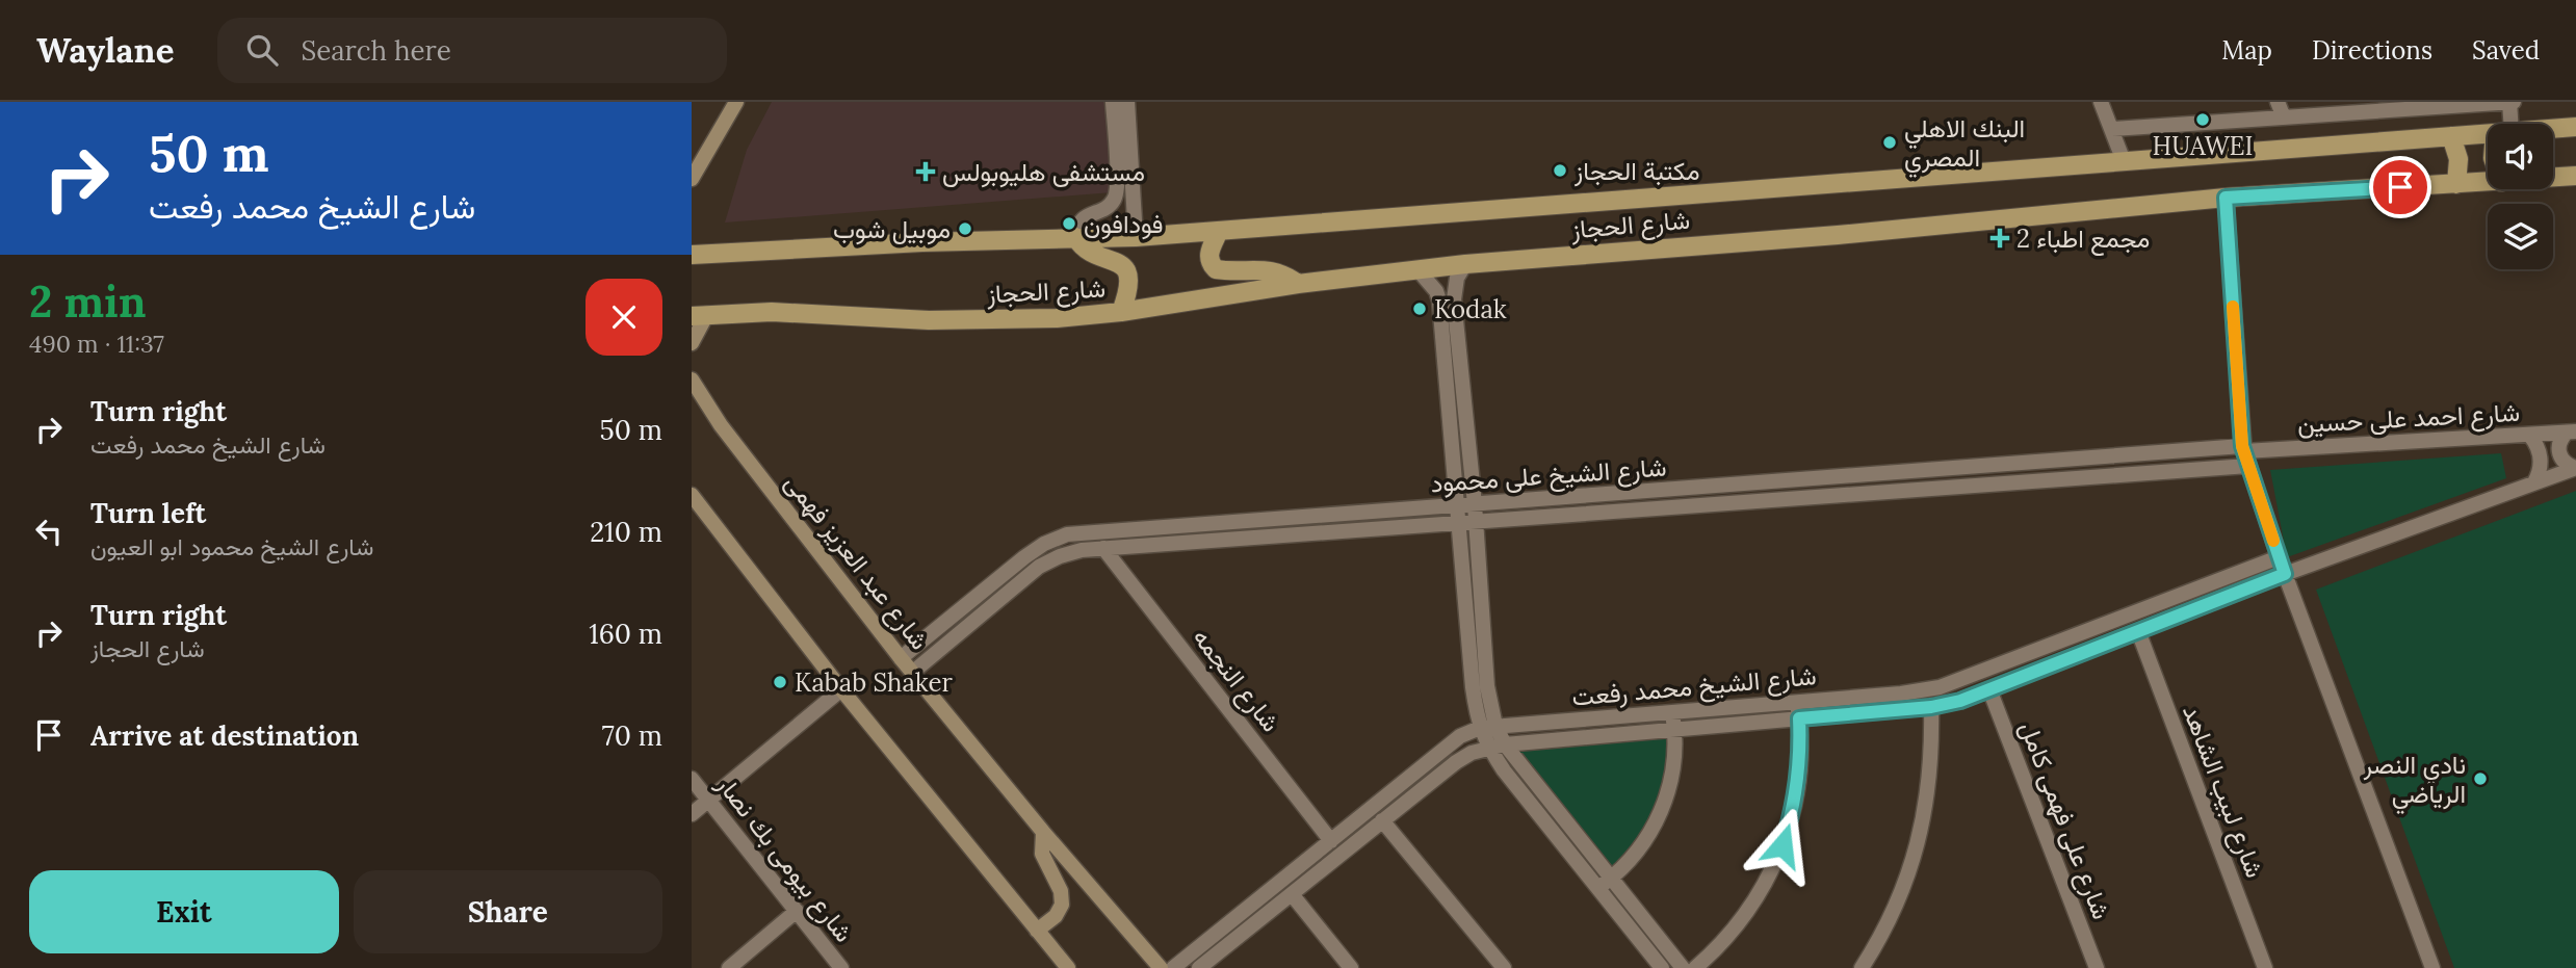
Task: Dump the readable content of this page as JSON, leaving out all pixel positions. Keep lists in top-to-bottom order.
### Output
{
  "streets": {
    "main road": ["شارع الحجاز", "شارع عبد العزيز فهمى"],
    "street": [
      "شارع احمد على حسين",
      "شارع الشيخ على محمود",
      "شارع النجمه",
      "شارع الشيخ محمد رفعت",
      "شارع لبيب الشاهد",
      "شارع على فهمى كامل",
      "شارع بيومى بك نصار"
    ]
  },
  "crossings": [
    ["شارع احمد على حسين", "شارع الشيخ على محمود"],
    ["شارع الشيخ على محمود", "شارع عبد العزيز فهمى"],
    ["شارع الشيخ على محمود", "شارع النجمه"],
    ["شارع النجمه", "شارع الشيخ محمد رفعت"],
    ["شارع الشيخ محمد رفعت", "شارع لبيب الشاهد"],
    ["شارع الشيخ محمد رفعت", "شارع على فهمى كامل"]
  ],
  "places": {
    "other": [
      "HUAWEI",
      "البنك الاهلي المصري",
      "مكتبة الحجاز",
      "فودافون",
      "موبيل شوب",
      "Kodak",
      "Kabab Shaker",
      "نادي النصر الرياضي"
    ],
    "health": ["مستشفى هليوبولس", "مجمع اطباء 2"]
  },
  "page": {
    "header": "Waylane",
    "search": "Search here",
    "nav": ["Map", "Directions", "Saved"],
    "turn": ["50 m", "شارع الشيخ محمد رفعت"],
    "heading": ["2 min", "490 m · 11:37"],
    "list": [
      {
        "name": "Turn right",
        "note": "شارع الشيخ محمد رفعت",
        "value": "50 m"
      },
      {
        "name": "Turn left",
        "note": "شارع الشيخ محمود ابو العيون",
        "value": "210 m"
      },
      {
        "name": "Turn right",
        "note": "شارع الحجاز",
        "value": "160 m"
      },
      {
        "name": "Arrive at destination",
        "value": "70 m"
      }
    ],
    "buttons": ["Exit", "Share"]
  }
}
